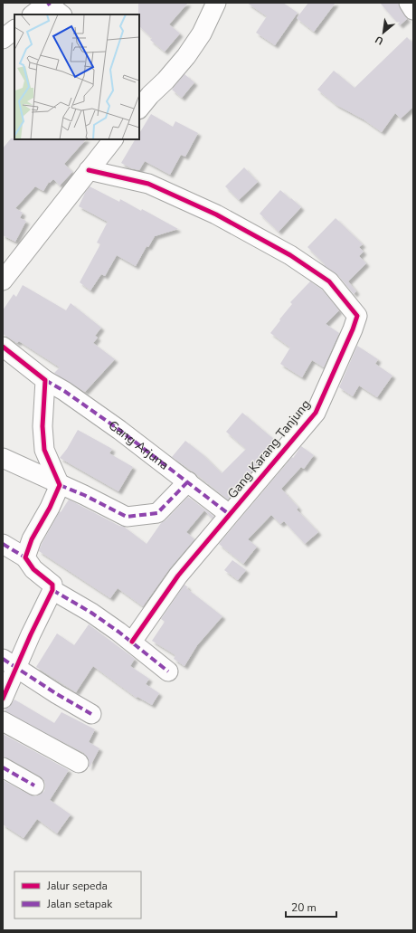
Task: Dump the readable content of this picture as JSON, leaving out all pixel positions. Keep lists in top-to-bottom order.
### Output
{
  "streets": {
    "street": ["Gang Arjuna", "Gang Karang Tanjung"]
  },
  "crossings": [
    ["Gang Arjuna", "Gang Karang Tanjung"]
  ],
  "legend": ["Jalur sepeda", "Jalan setapak"],
  "scale_bar": "20 m",
  "north": "bottom left"
}
